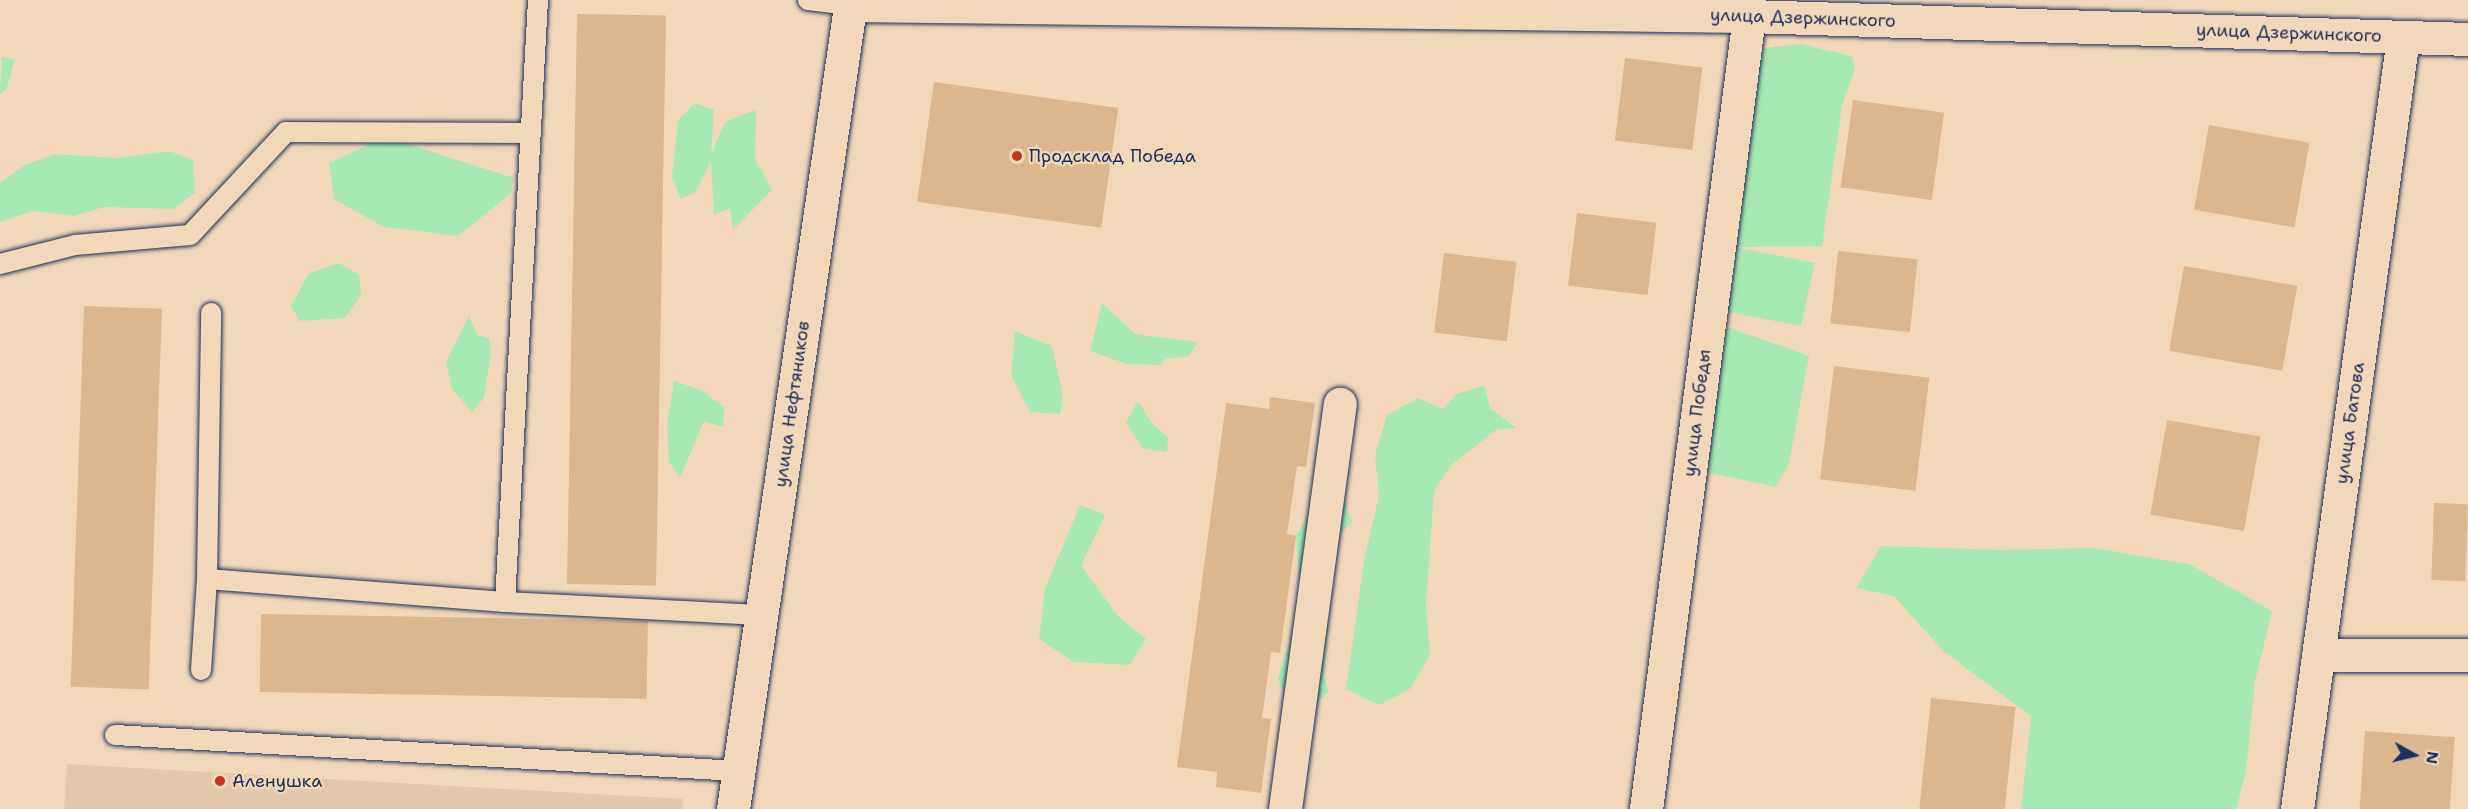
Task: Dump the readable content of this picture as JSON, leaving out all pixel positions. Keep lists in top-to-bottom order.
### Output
{
  "streets": {
    "street": [
      "улица Дзержинского",
      "улица Нефтяников",
      "улица Победы",
      "улица Батова"
    ]
  },
  "crossings": [
    ["улица Дзержинского", "улица Нефтяников"],
    ["улица Дзержинского", "улица Победы"],
    ["улица Дзержинского", "улица Батова"]
  ],
  "places": ["Продсклад Победа", "Аленушка"],
  "north": "right"
}
